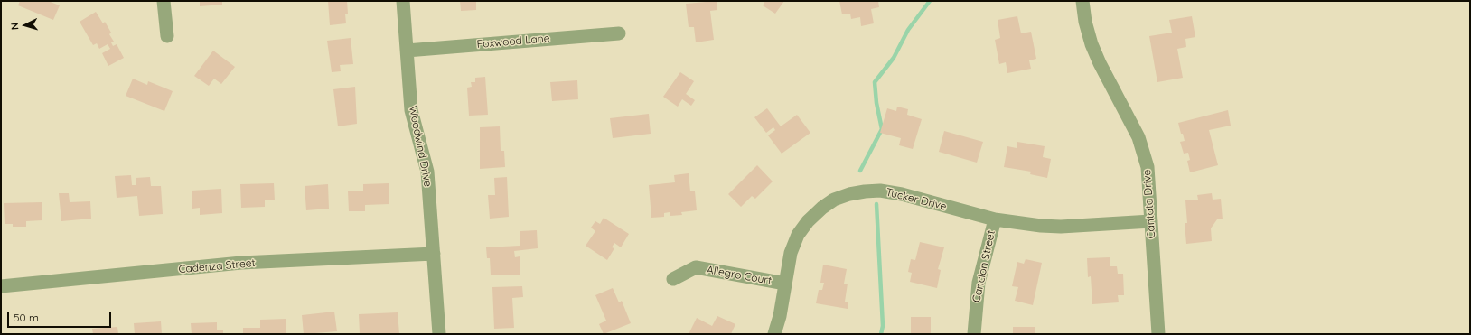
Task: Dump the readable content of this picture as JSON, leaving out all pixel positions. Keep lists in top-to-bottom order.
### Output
{
  "streets": {
    "street": [
      "Foxwood Lane",
      "Woodwind Drive",
      "Tucker Drive",
      "Cantata Drive",
      "Cadenza Street",
      "Cancion Street",
      "Allegro Court"
    ]
  },
  "crossings": [
    ["Foxwood Lane", "Woodwind Drive"],
    ["Woodwind Drive", "Cadenza Street"],
    ["Tucker Drive", "Cantata Drive"],
    ["Tucker Drive", "Cancion Street"],
    ["Tucker Drive", "Allegro Court"]
  ],
  "scale_bar": "50 m",
  "north": "left"
}
